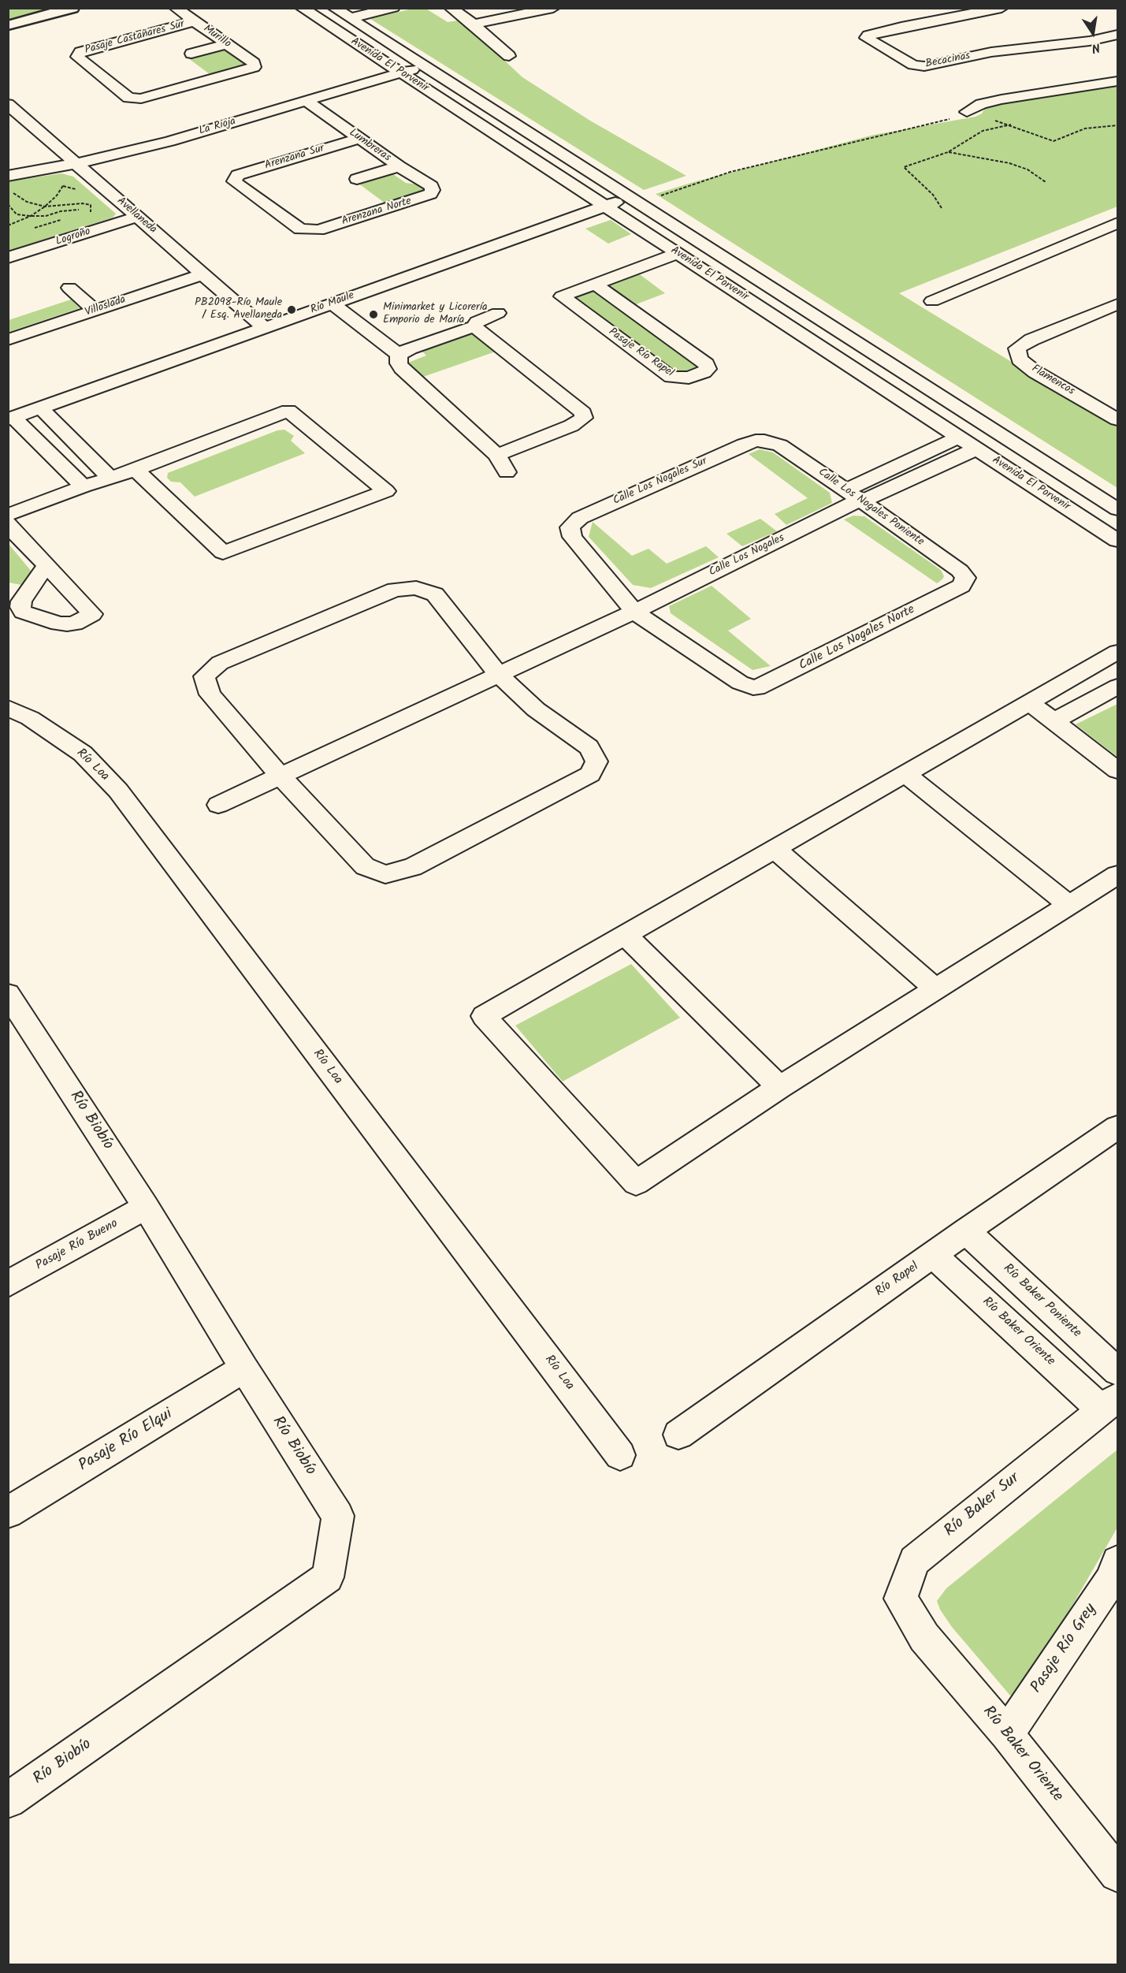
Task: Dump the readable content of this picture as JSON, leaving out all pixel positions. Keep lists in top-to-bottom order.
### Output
{
  "streets": {
    "street": [
      "Murillo",
      "Pasaje Castañares Sur",
      "Becacinas",
      "Avenida El Porvenir",
      "La Rioja",
      "Lumbreras",
      "Arenzana Sur",
      "Arenzana Norte",
      "Avellaneda",
      "Logroño",
      "Río Maule",
      "Villoslada",
      "Pasaje Río Rapel",
      "Flamencos",
      "Calle Los Nogales Sur",
      "Calle Los Nogales Poniente",
      "Calle Los Nogales",
      "Calle Los Nogales Norte",
      "Río Loa",
      "Río Biobío",
      "Pasaje Río Bueno",
      "Río Rapel",
      "Río Baker Poniente",
      "Río Baker Oriente",
      "Pasaje Río Elqui",
      "Río Baker Sur",
      "Pasaje Río Grey"
    ]
  },
  "crossings": [
    ["Murillo", "Pasaje Castañares Sur"],
    ["Avenida El Porvenir", "La Rioja"],
    ["Avenida El Porvenir", "Río Maule"],
    ["Avenida El Porvenir", "Calle Los Nogales"],
    ["La Rioja", "Lumbreras"],
    ["La Rioja", "Avellaneda"],
    ["Lumbreras", "Arenzana Sur"],
    ["Lumbreras", "Arenzana Norte"],
    ["Arenzana Sur", "Arenzana Norte"],
    ["Avellaneda", "Logroño"],
    ["Avellaneda", "Río Maule"],
    ["Avellaneda", "Villoslada"],
    ["Calle Los Nogales Sur", "Calle Los Nogales Poniente"],
    ["Calle Los Nogales Sur", "Calle Los Nogales"],
    ["Calle Los Nogales Sur", "Calle Los Nogales Norte"],
    ["Calle Los Nogales Poniente", "Calle Los Nogales"],
    ["Calle Los Nogales Poniente", "Calle Los Nogales Norte"],
    ["Calle Los Nogales", "Calle Los Nogales Norte"],
    ["Río Biobío", "Pasaje Río Bueno"],
    ["Río Biobío", "Pasaje Río Elqui"],
    ["Río Rapel", "Río Baker Poniente"],
    ["Río Rapel", "Río Baker Oriente"],
    ["Río Baker Oriente", "Río Baker Sur"],
    ["Río Baker Oriente", "Pasaje Río Grey"]
  ],
  "places": ["PB2098-Río Maule / Esq. Avellaneda", "Minimarket y Licorería Emporio de María"],
  "north": "bottom"
}
